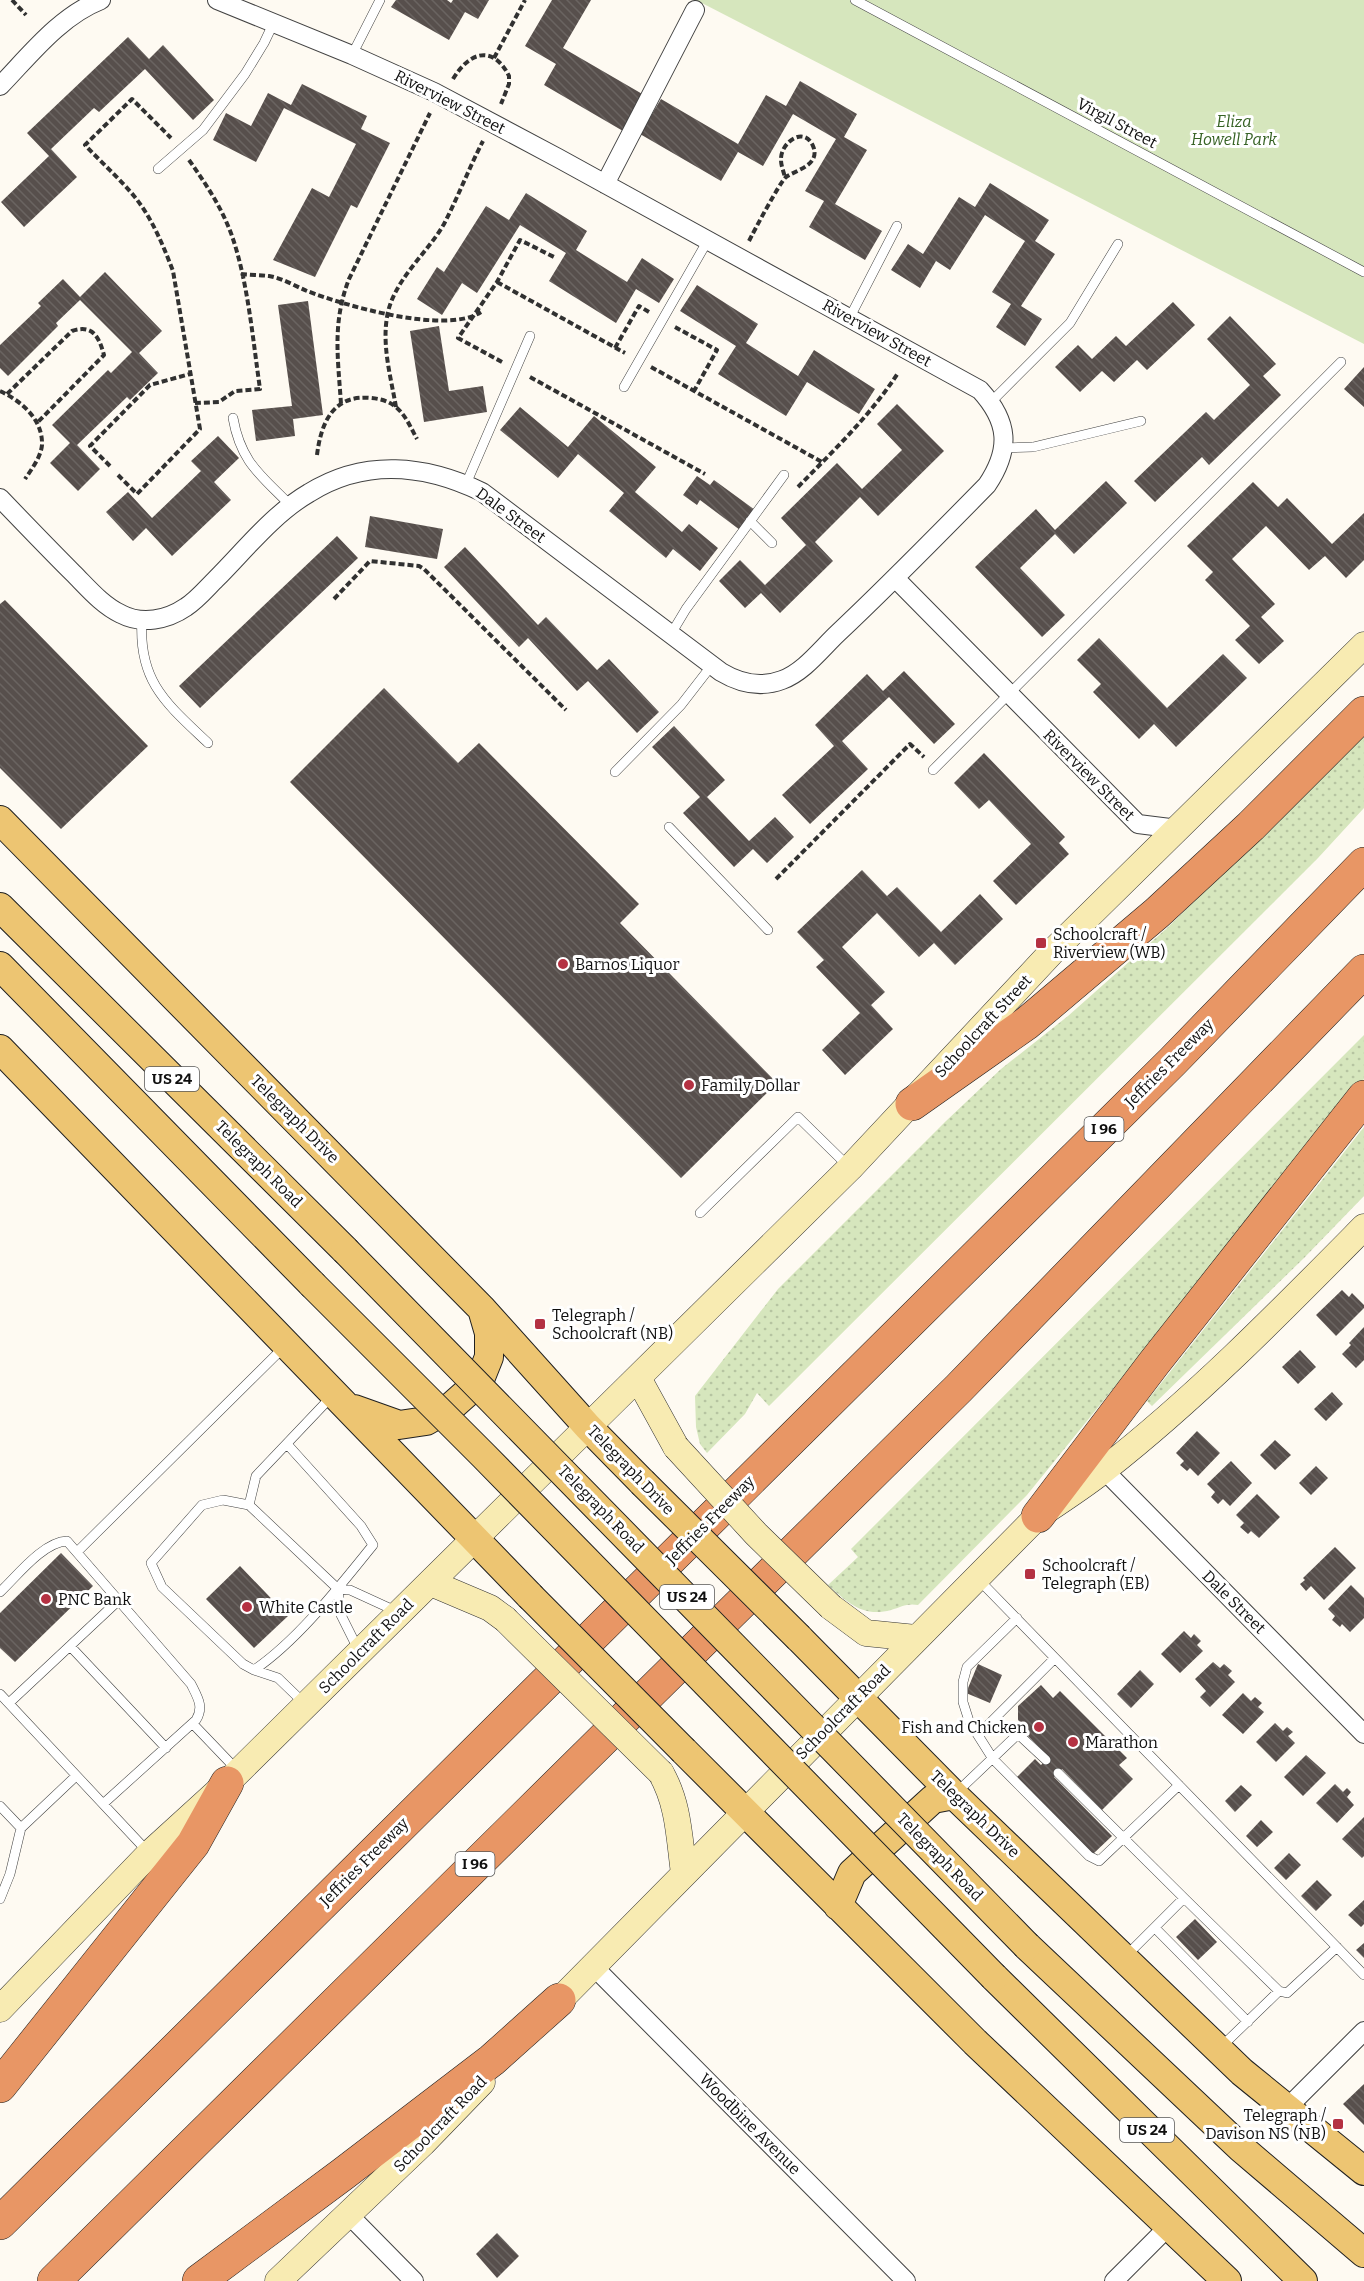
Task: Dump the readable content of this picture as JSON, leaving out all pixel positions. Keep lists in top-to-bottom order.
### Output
{
  "streets": {
    "highway": ["Jeffries Freeway", "I 96"],
    "main road": [
      "Schoolcraft Street",
      "US 24",
      "Telegraph Drive",
      "Telegraph Road",
      "Schoolcraft Road"
    ],
    "street": ["Riverview Street", "Dale Street", "Woodbine Avenue"],
    "lane": ["Virgil Street"]
  },
  "crossings": [
    ["Riverview Street", "Dale Street"],
    ["Riverview Street", "Schoolcraft Street"],
    ["Schoolcraft Street", "Schoolcraft Road"],
    ["Telegraph Drive", "Schoolcraft Road"],
    ["Schoolcraft Road", "Woodbine Avenue"]
  ],
  "parks": ["Eliza Howell Park"],
  "places": {
    "transit": [
      "Schoolcraft / Riverview (WB)",
      "Telegraph / Schoolcraft (NB)",
      "Schoolcraft / Telegraph (EB)",
      "Telegraph / Davison NS (NB)"
    ],
    "other": [
      "Barnos Liquor",
      "Family Dollar",
      "PNC Bank",
      "White Castle",
      "Fish and Chicken",
      "Marathon"
    ]
  }
}
